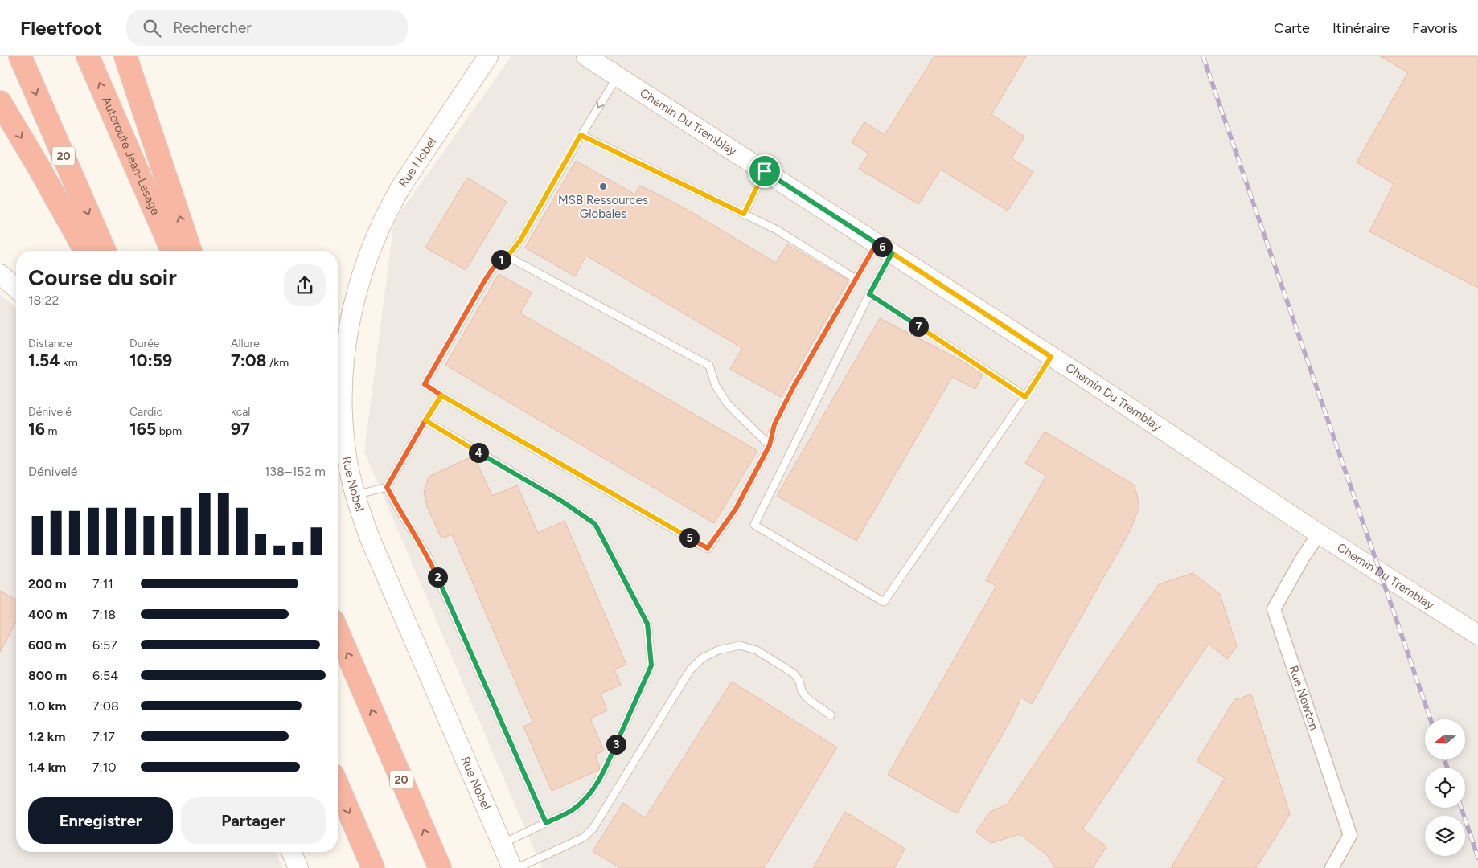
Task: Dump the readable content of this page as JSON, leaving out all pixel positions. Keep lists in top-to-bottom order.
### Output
{
  "streets": {
    "highway": ["20", "Autoroute Jean-Lesage"],
    "street": ["Chemin Du Tremblay", "Rue Nobel", "Rue Newton"]
  },
  "crossings": [
    ["Chemin Du Tremblay", "Rue Newton"]
  ],
  "places": ["MSB Ressources Globales"],
  "north": "left",
  "page": {
    "header": "Fleetfoot",
    "search": "Rechercher",
    "nav": ["Carte", "Itinéraire", "Favoris"],
    "pins": [
      "6",
      "1",
      "7",
      "4",
      "5",
      "2",
      "3"
    ],
    "heading": ["Course du soir", "18:22"],
    "stats": [
      ["Distance", "1.54 km"],
      ["Durée", "10:59"],
      ["Allure", "7:08 /km"],
      ["Dénivelé", "16 m"],
      ["Cardio", "165 bpm"],
      ["kcal", "97"]
    ],
    "chart": ["Dénivelé", "138–152 m"],
    "list": [
      {
        "name": "200 m",
        "note": "7:11"
      },
      {
        "name": "400 m",
        "note": "7:18"
      },
      {
        "name": "600 m",
        "note": "6:57"
      },
      {
        "name": "800 m",
        "note": "6:54"
      },
      {
        "name": "1.0 km",
        "note": "7:08"
      },
      {
        "name": "1.2 km",
        "note": "7:17"
      },
      {
        "name": "1.4 km",
        "note": "7:10"
      }
    ],
    "buttons": ["Enregistrer", "Partager"]
  }
}
